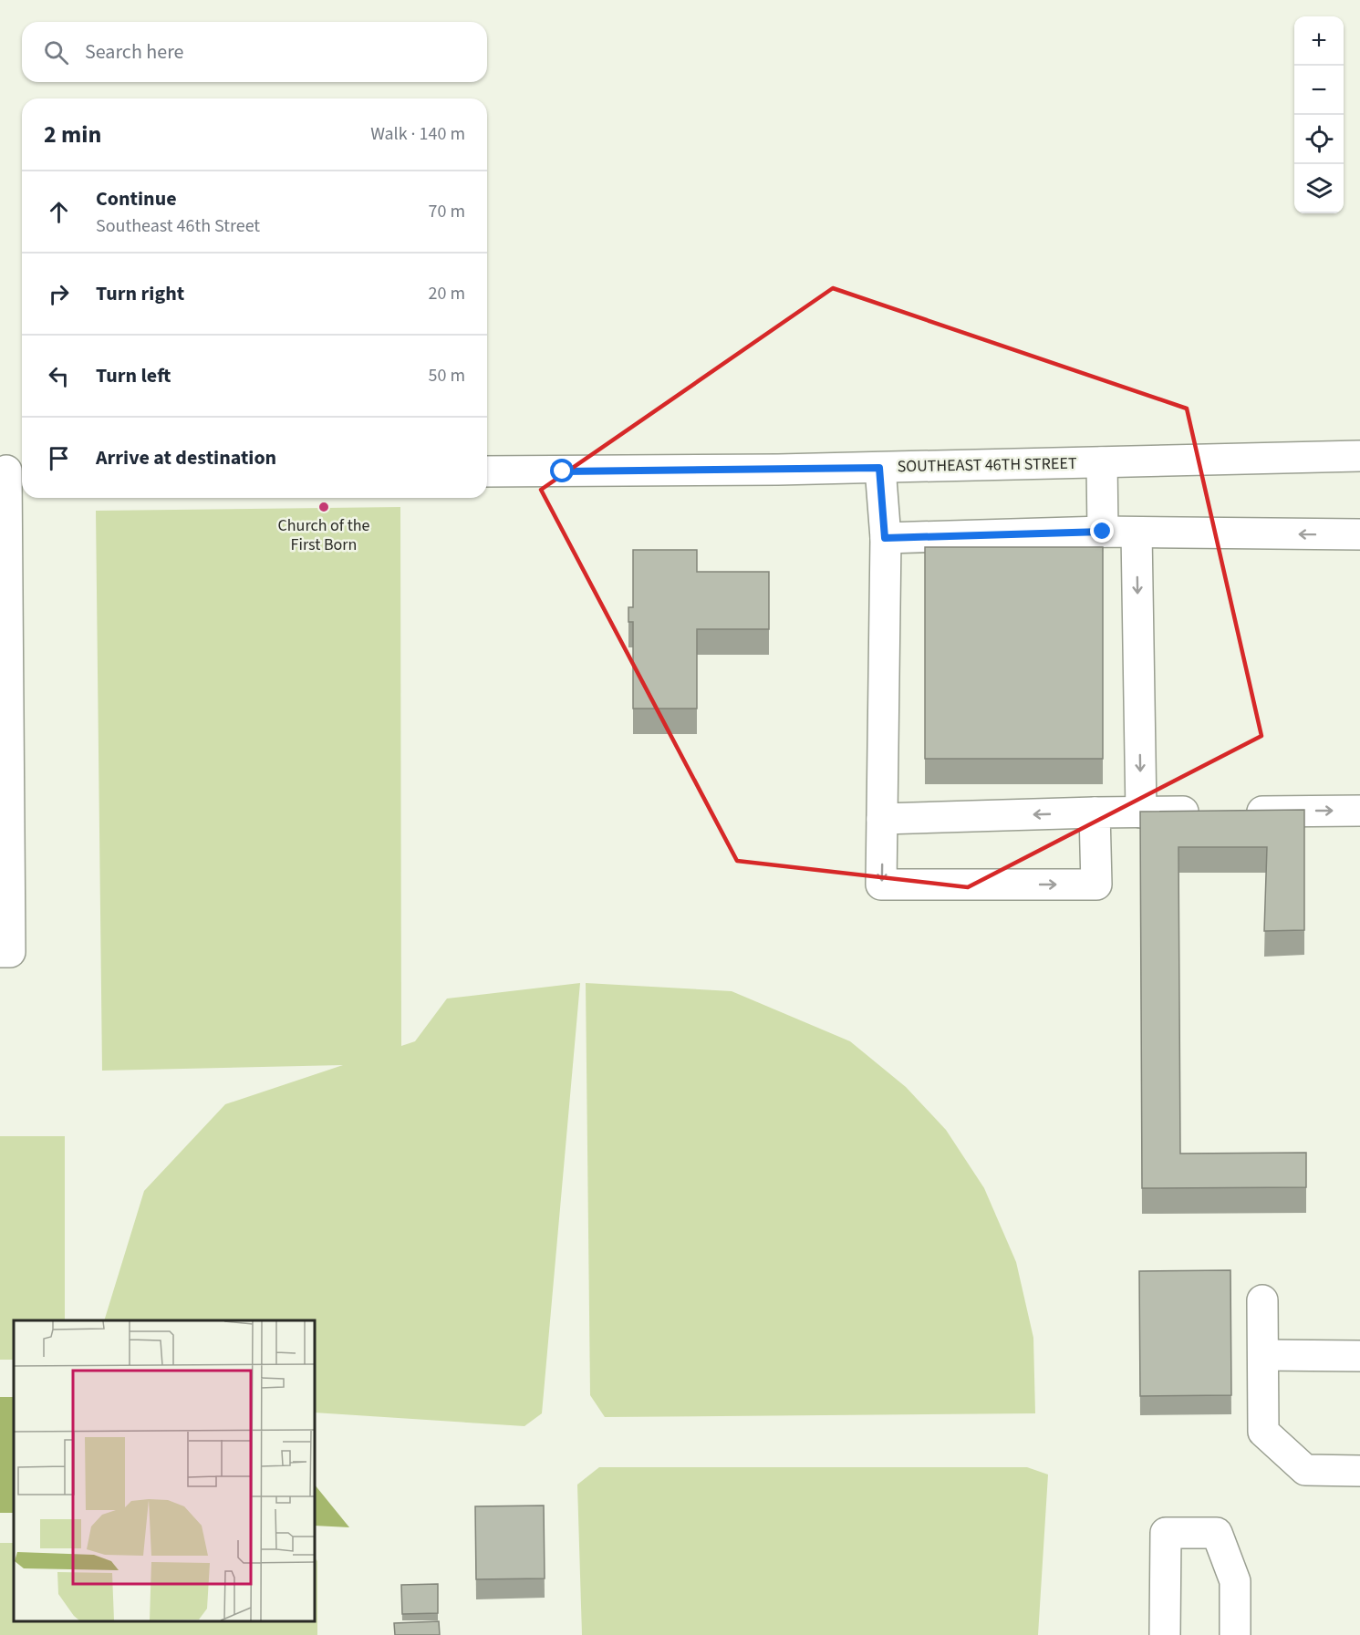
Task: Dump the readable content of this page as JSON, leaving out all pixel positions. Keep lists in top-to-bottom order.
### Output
{
  "streets": {
    "street": ["SOUTHEAST 46TH STREET"]
  },
  "places": ["Church of the First Born"],
  "page": {
    "map_buttons": ["+", "−"],
    "search": "Search here",
    "heading": ["2 min", "Walk · 140 m"],
    "list": [
      ["Continue", "Southeast 46th Street", "70 m"],
      ["Turn right", "20 m"],
      ["Turn left", "50 m"],
      "Arrive at destination"
    ]
  }
}
